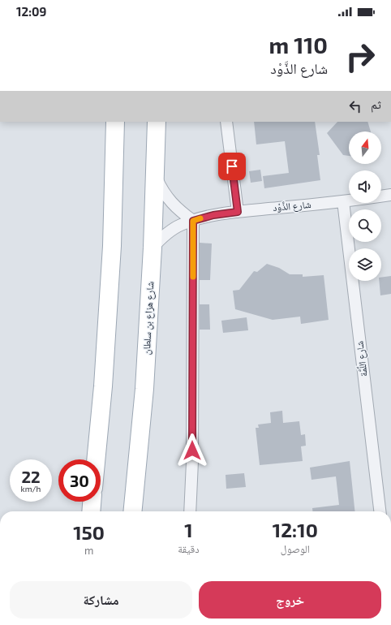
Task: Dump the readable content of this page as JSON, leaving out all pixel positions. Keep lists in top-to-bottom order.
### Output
{
  "streets": {
    "main road": ["شارع هزاع بن سلطان"],
    "street": ["شارع الذَّوْد", "شارع اللَّمَّة"]
  },
  "crossings": [
    ["شارع الذَّوْد", "شارع هزاع بن سلطان"],
    ["شارع الذَّوْد", "شارع اللَّمَّة"]
  ],
  "north": "top",
  "page": {
    "status": "12:09",
    "turn": ["110 m", "شارع الذَّوْد"],
    "then": "ثم",
    "speed": "22 km/h",
    "limit": "30",
    "eta": [
      "12:10",
      "الوصول",
      "1",
      "دقيقة",
      "150",
      "m"
    ],
    "buttons": ["خروج", "مشاركة"]
  }
}
